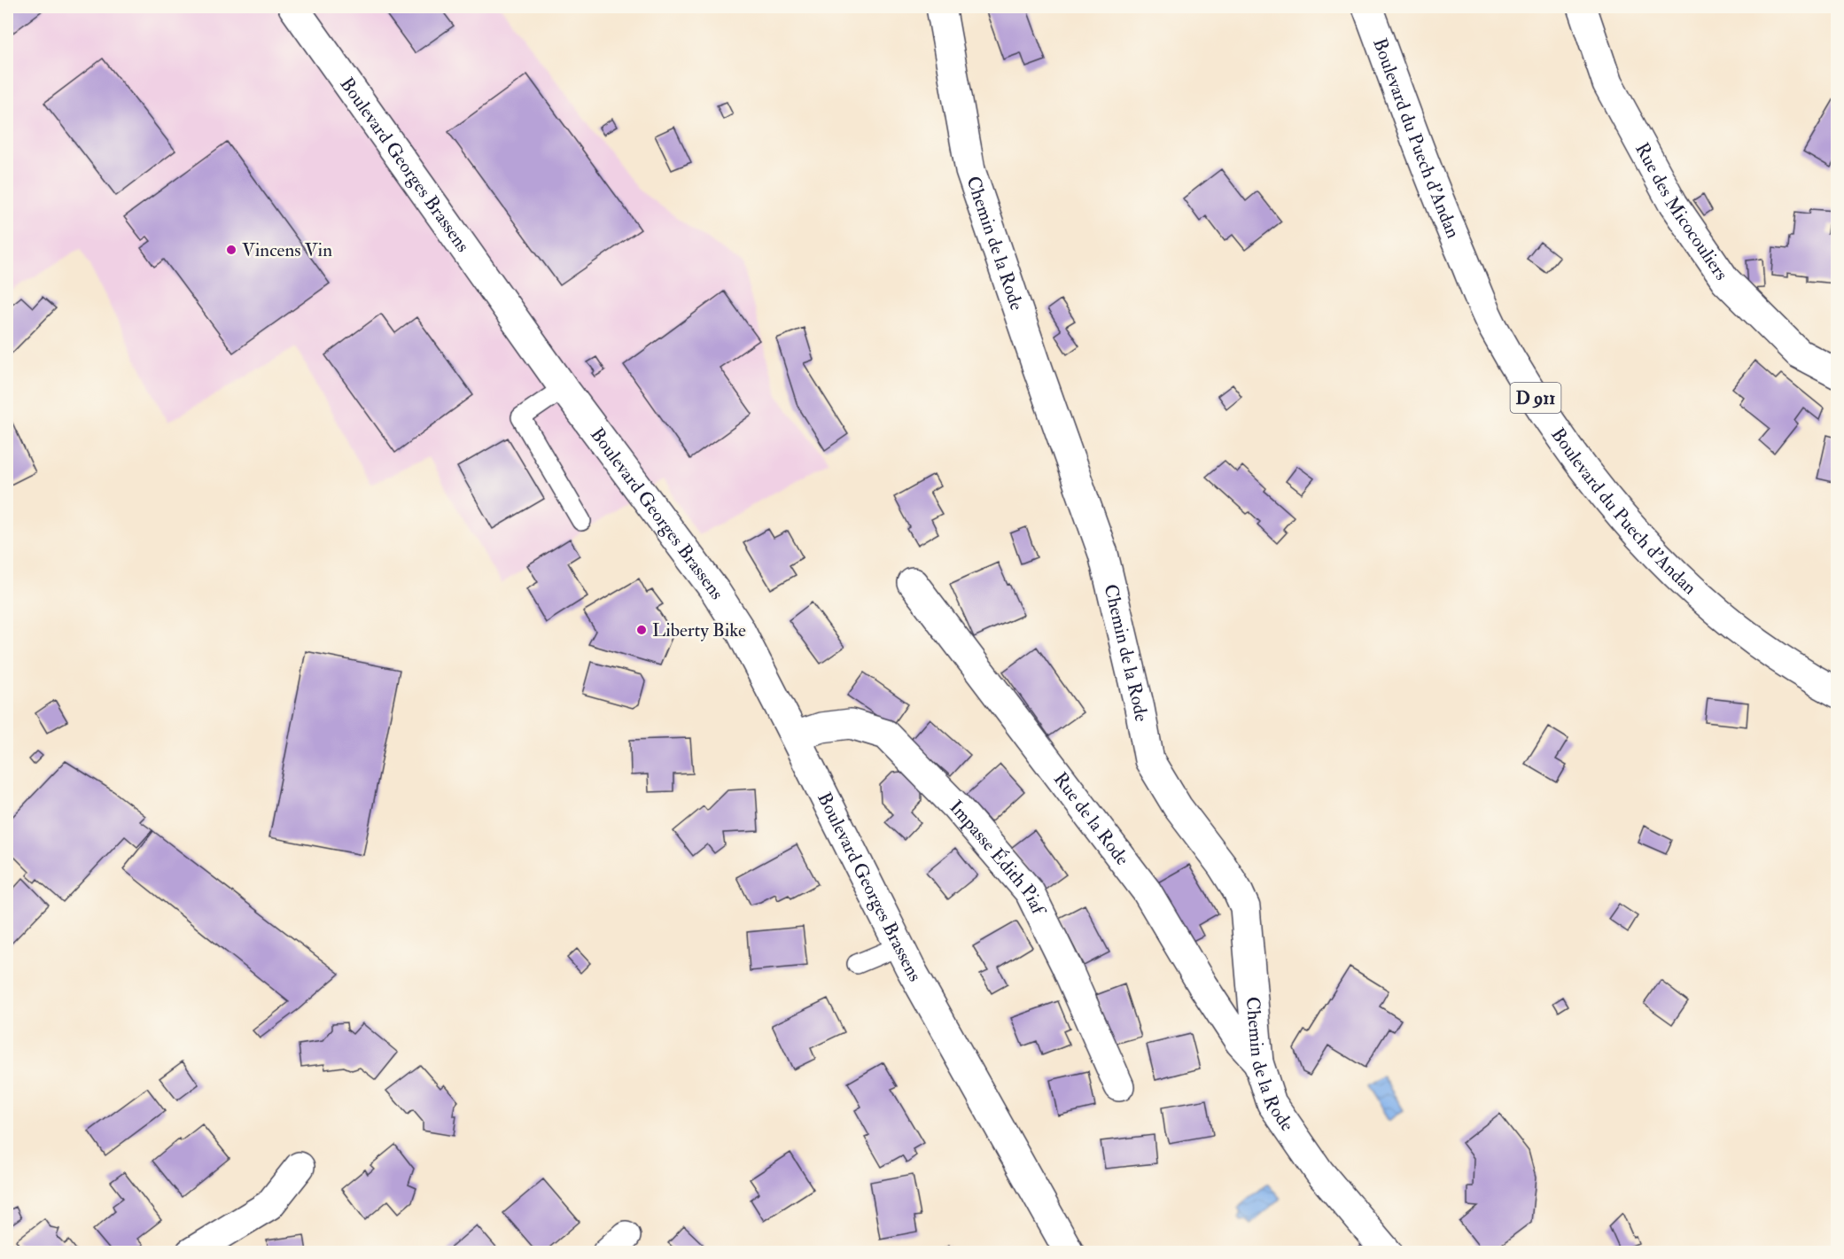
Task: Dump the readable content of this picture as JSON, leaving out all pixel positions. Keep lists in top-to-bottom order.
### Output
{
  "streets": {
    "street": [
      "Boulevard du Puech d'Andan",
      "Boulevard Georges Brassens",
      "Rue des Micocouliers",
      "Chemin de la Rode",
      "D 911",
      "Rue de la Rode",
      "Impasse Édith Piaf"
    ]
  },
  "crossings": [
    ["Boulevard Georges Brassens", "Impasse Édith Piaf"],
    ["Chemin de la Rode", "Rue de la Rode"]
  ],
  "places": ["Vincens Vin", "Liberty Bike"]
}
